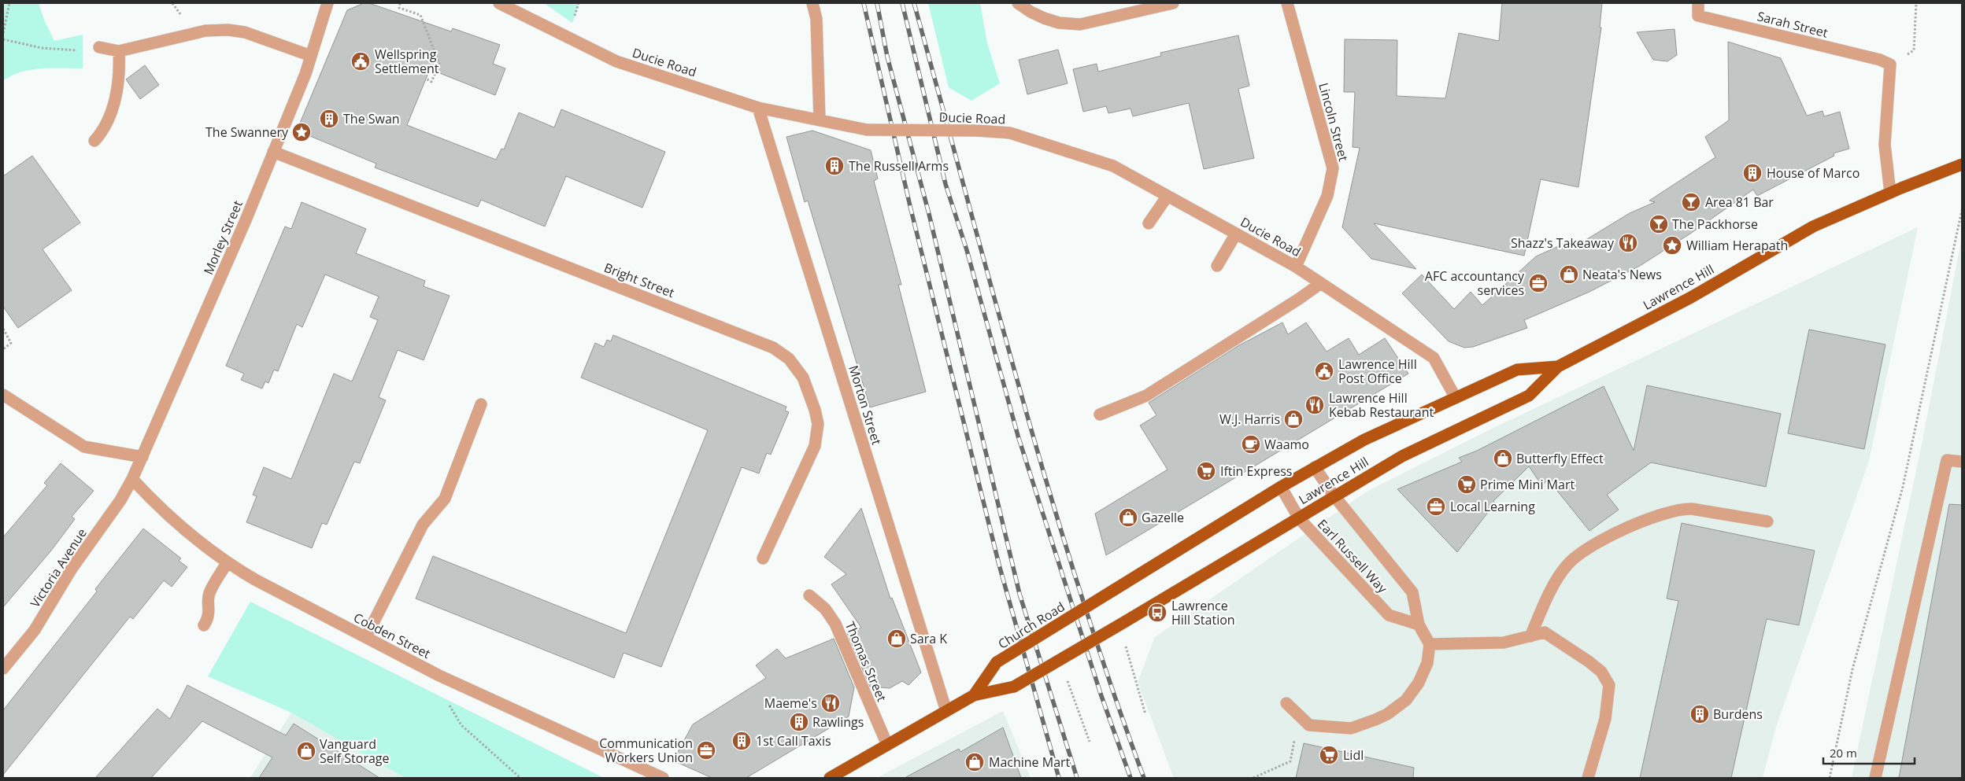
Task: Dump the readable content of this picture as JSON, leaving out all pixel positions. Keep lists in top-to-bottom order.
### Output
{
  "streets": {
    "main road": ["Lawrence Hill", "Church Road"],
    "street": [
      "Sarah Street",
      "Ducie Road",
      "Lincoln Street",
      "Morley Street",
      "Bright Street",
      "Morton Street",
      "Earl Russell Way",
      "Victoria Avenue",
      "Cobden Street",
      "Thomas Street"
    ]
  },
  "crossings": [
    ["Ducie Road", "Lincoln Street"],
    ["Ducie Road", "Lawrence Hill"],
    ["Ducie Road", "Morton Street"],
    ["Morley Street", "Bright Street"],
    ["Morley Street", "Victoria Avenue"],
    ["Morley Street", "Cobden Street"],
    ["Lawrence Hill", "Earl Russell Way"],
    ["Lawrence Hill", "Church Road"],
    ["Morton Street", "Church Road"],
    ["Victoria Avenue", "Cobden Street"],
    ["Church Road", "Thomas Street"]
  ],
  "places": {
    "public building": ["Wellspring Settlement", "Lawrence Hill Post Office"],
    "building": [
      "The Swan",
      "The Russell Arms",
      "House of Marco",
      "Burdens",
      "Rawlings",
      "1st Call Taxis"
    ],
    "place": ["The Swannery", "William Herapath"],
    "bar": ["Area 81 Bar", "The Packhorse"],
    "restaurant": ["Shazz's Takeaway", "Lawrence Hill Kebab Restaurant", "Maeme's"],
    "shop": [
      "Neata's News",
      "W.J. Harris",
      "Butterfly Effect",
      "Gazelle",
      "Sara K",
      "Vanguard Self Storage",
      "Machine Mart"
    ],
    "office": ["AFC accountancy services", "Local Learning", "Communication Workers Union"],
    "cafe": ["Waamo"],
    "supermarket": ["Iftin Express", "Prime Mini Mart", "Lidl"],
    "bus stop": ["Lawrence Hill Station"]
  },
  "scale_bar": "20 m"
}
